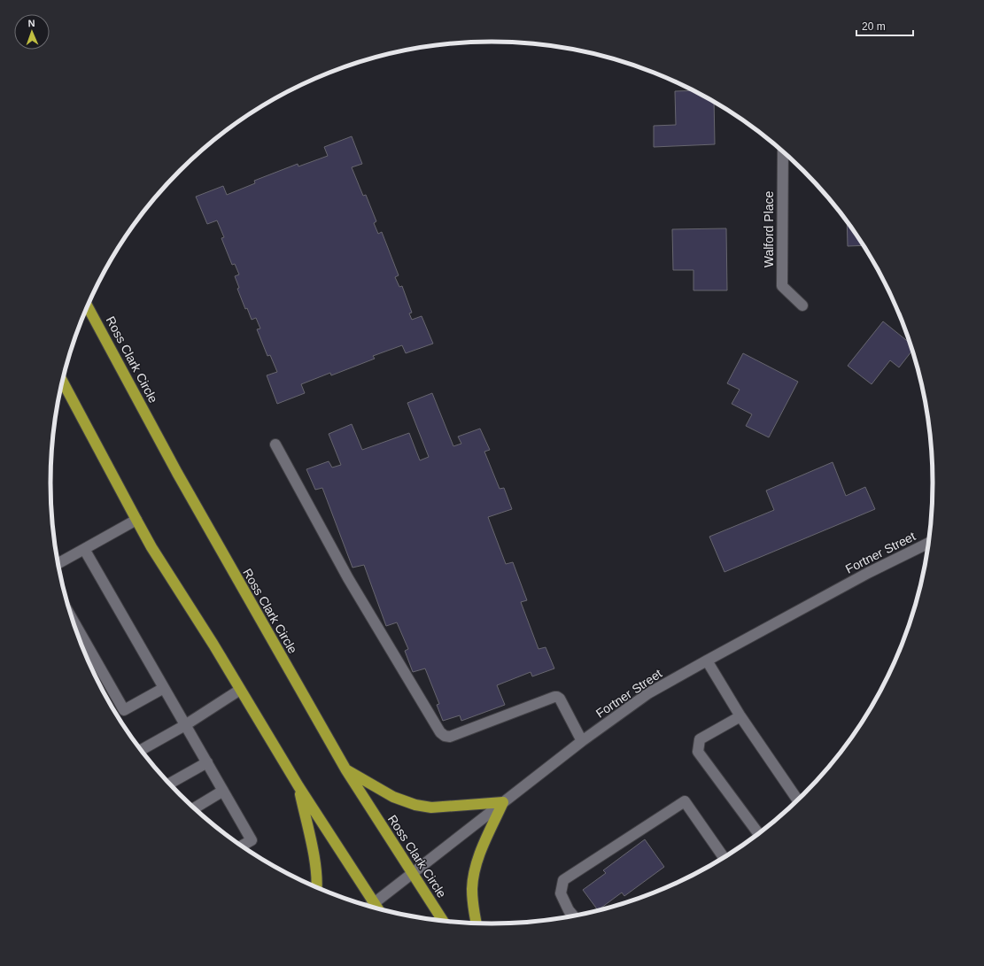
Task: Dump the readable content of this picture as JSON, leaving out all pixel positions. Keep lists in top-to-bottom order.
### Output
{
  "streets": {
    "highway": ["Ross Clark Circle"],
    "street": ["Walford Place", "Fortner Street"]
  },
  "crossings": [
    ["Ross Clark Circle", "Fortner Street"]
  ],
  "scale_bar": "20 m",
  "north": "top"
}
